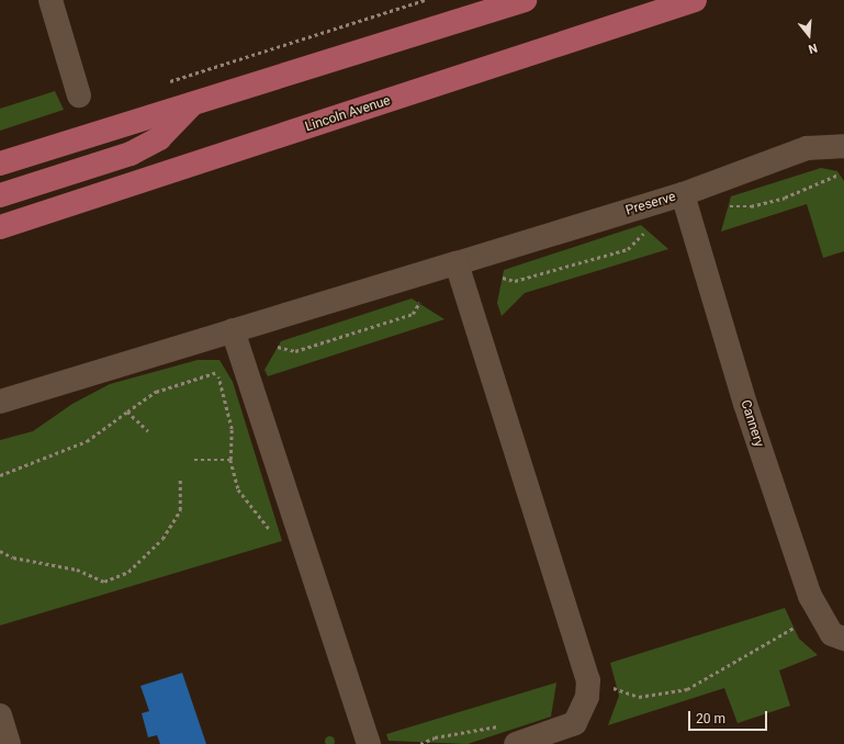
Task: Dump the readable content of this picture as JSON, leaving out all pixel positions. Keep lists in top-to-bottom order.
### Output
{
  "streets": {
    "main road": ["Lincoln Avenue"],
    "street": ["Preserve", "Cannery"]
  },
  "crossings": [
    ["Preserve", "Cannery"]
  ],
  "scale_bar": "20 m",
  "north": "bottom"
}
